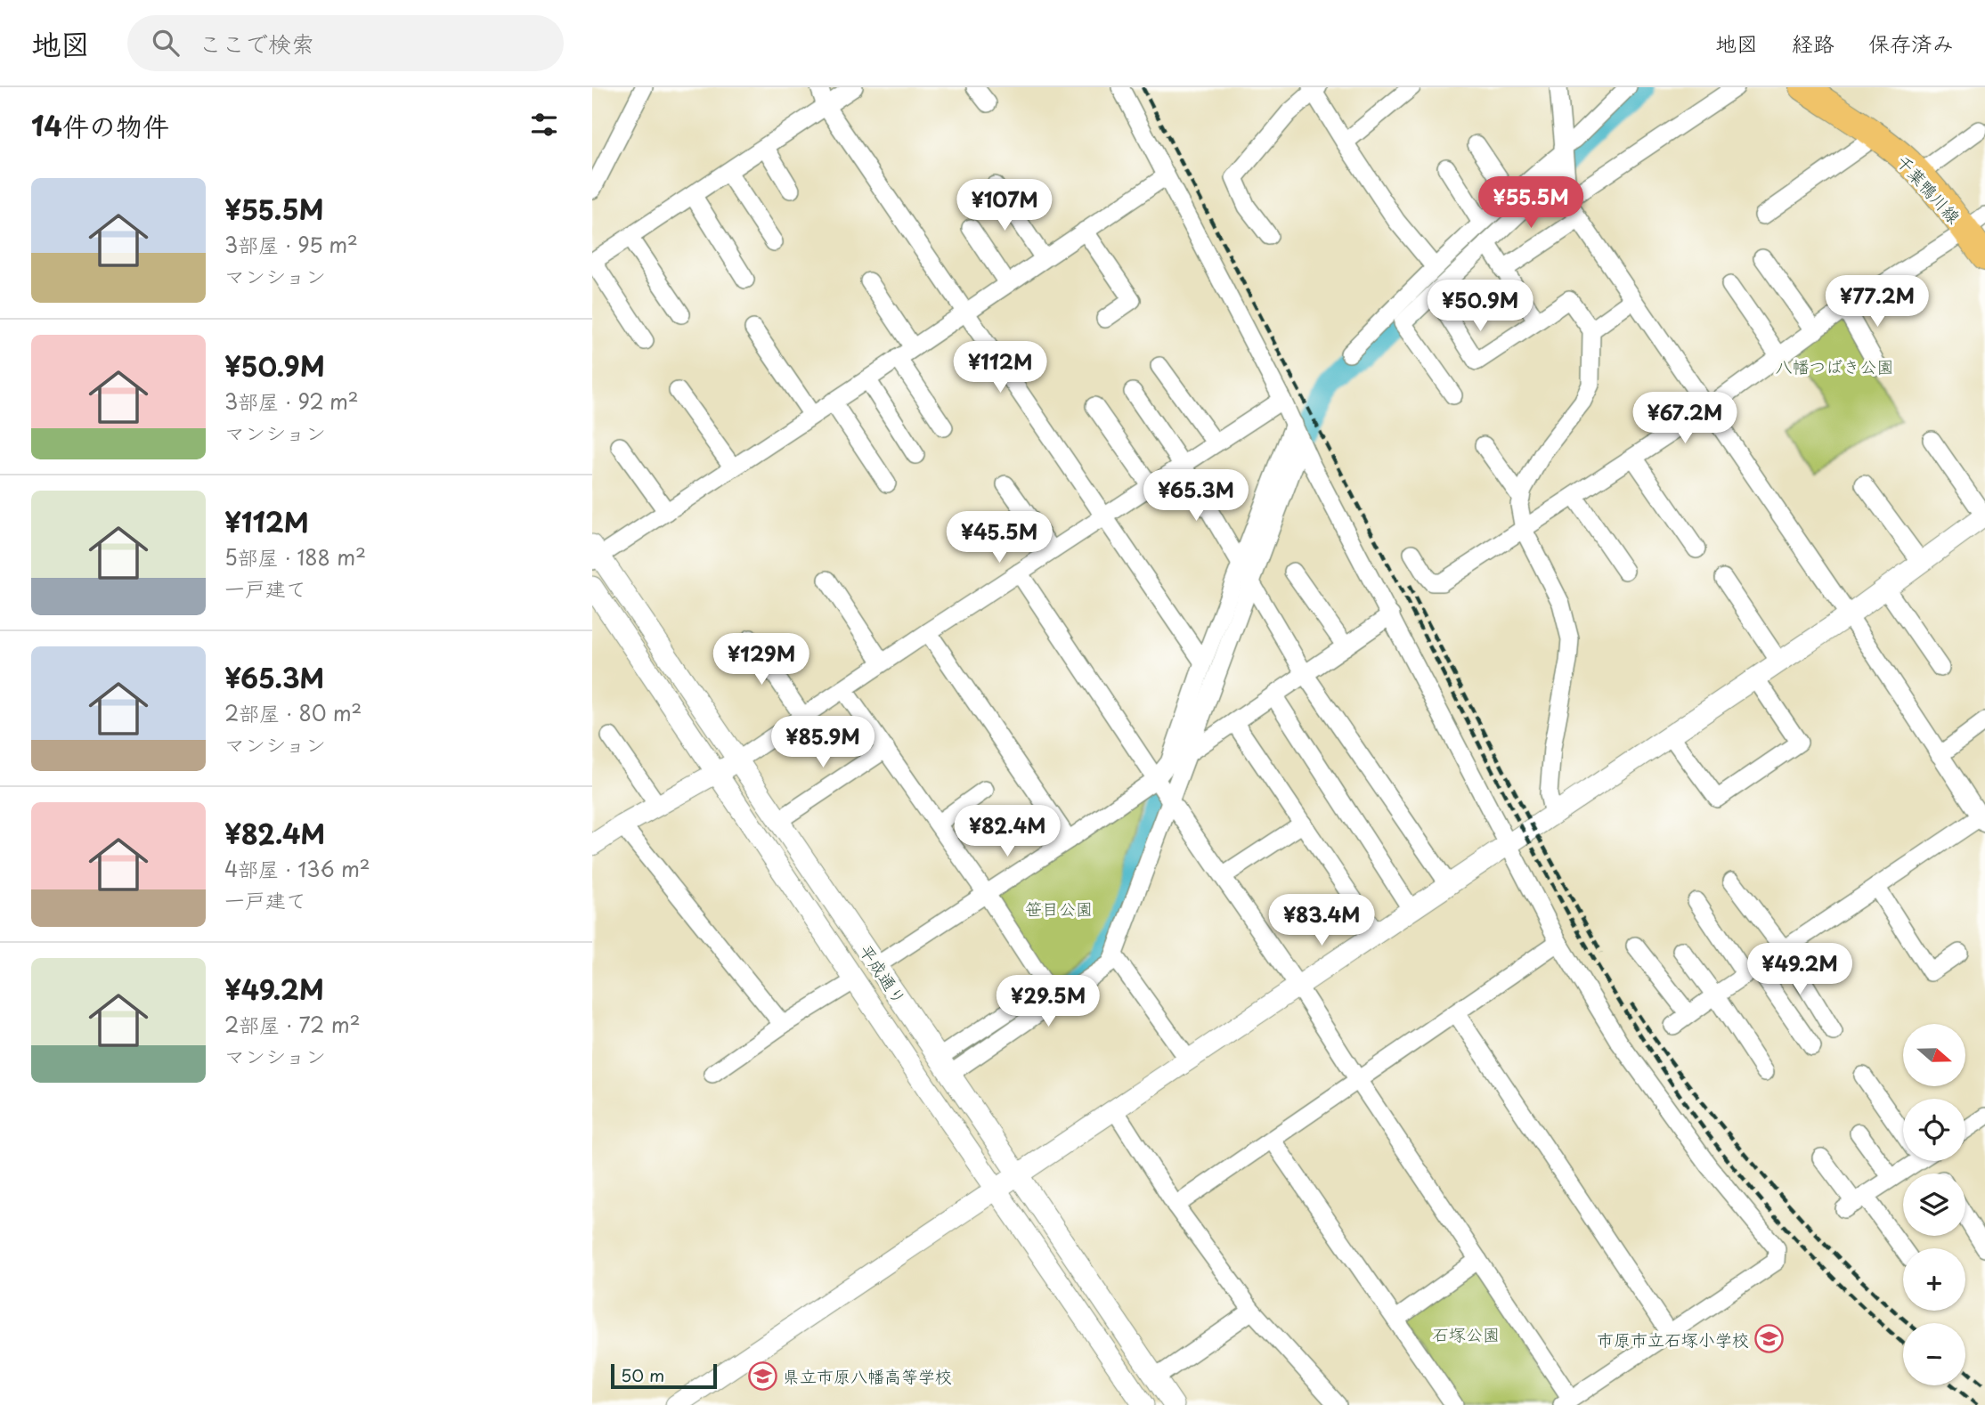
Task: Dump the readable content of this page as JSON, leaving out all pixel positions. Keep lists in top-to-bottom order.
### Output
{
  "streets": {
    "main road": ["千葉鴨川線"],
    "street": ["平成通り"]
  },
  "parks": ["八幡つばき公園", "笹目公園", "石塚公園"],
  "places": {
    "school or university": ["市原市立石塚小学校", "県立市原八幡高等学校"]
  },
  "scale_bar": "50 m",
  "north": "right",
  "page": {
    "header": "地図",
    "search": "ここで検索",
    "nav": ["地図", "経路", "保存済み"],
    "heading": "14件の物件",
    "list": [
      {
        "name": "¥55.5M",
        "note": "3部屋 · 95 m² · マンション"
      },
      {
        "name": "¥50.9M",
        "note": "3部屋 · 92 m² · マンション"
      },
      {
        "name": "¥112M",
        "note": "5部屋 · 188 m² · 一戸建て"
      },
      {
        "name": "¥65.3M",
        "note": "2部屋 · 80 m² · マンション"
      },
      {
        "name": "¥82.4M",
        "note": "4部屋 · 136 m² · 一戸建て"
      },
      {
        "name": "¥49.2M",
        "note": "2部屋 · 72 m² · マンション"
      }
    ],
    "price": [
      "¥55.5M",
      "¥107M",
      "¥77.2M",
      "¥50.9M",
      "¥112M",
      "¥67.2M",
      "¥65.3M",
      "¥45.5M",
      "¥129M",
      "¥85.9M",
      "¥82.4M",
      "¥83.4M",
      "¥49.2M",
      "¥29.5M"
    ],
    "map_buttons": ["+", "−"],
    "scale": "50 m"
  }
}
